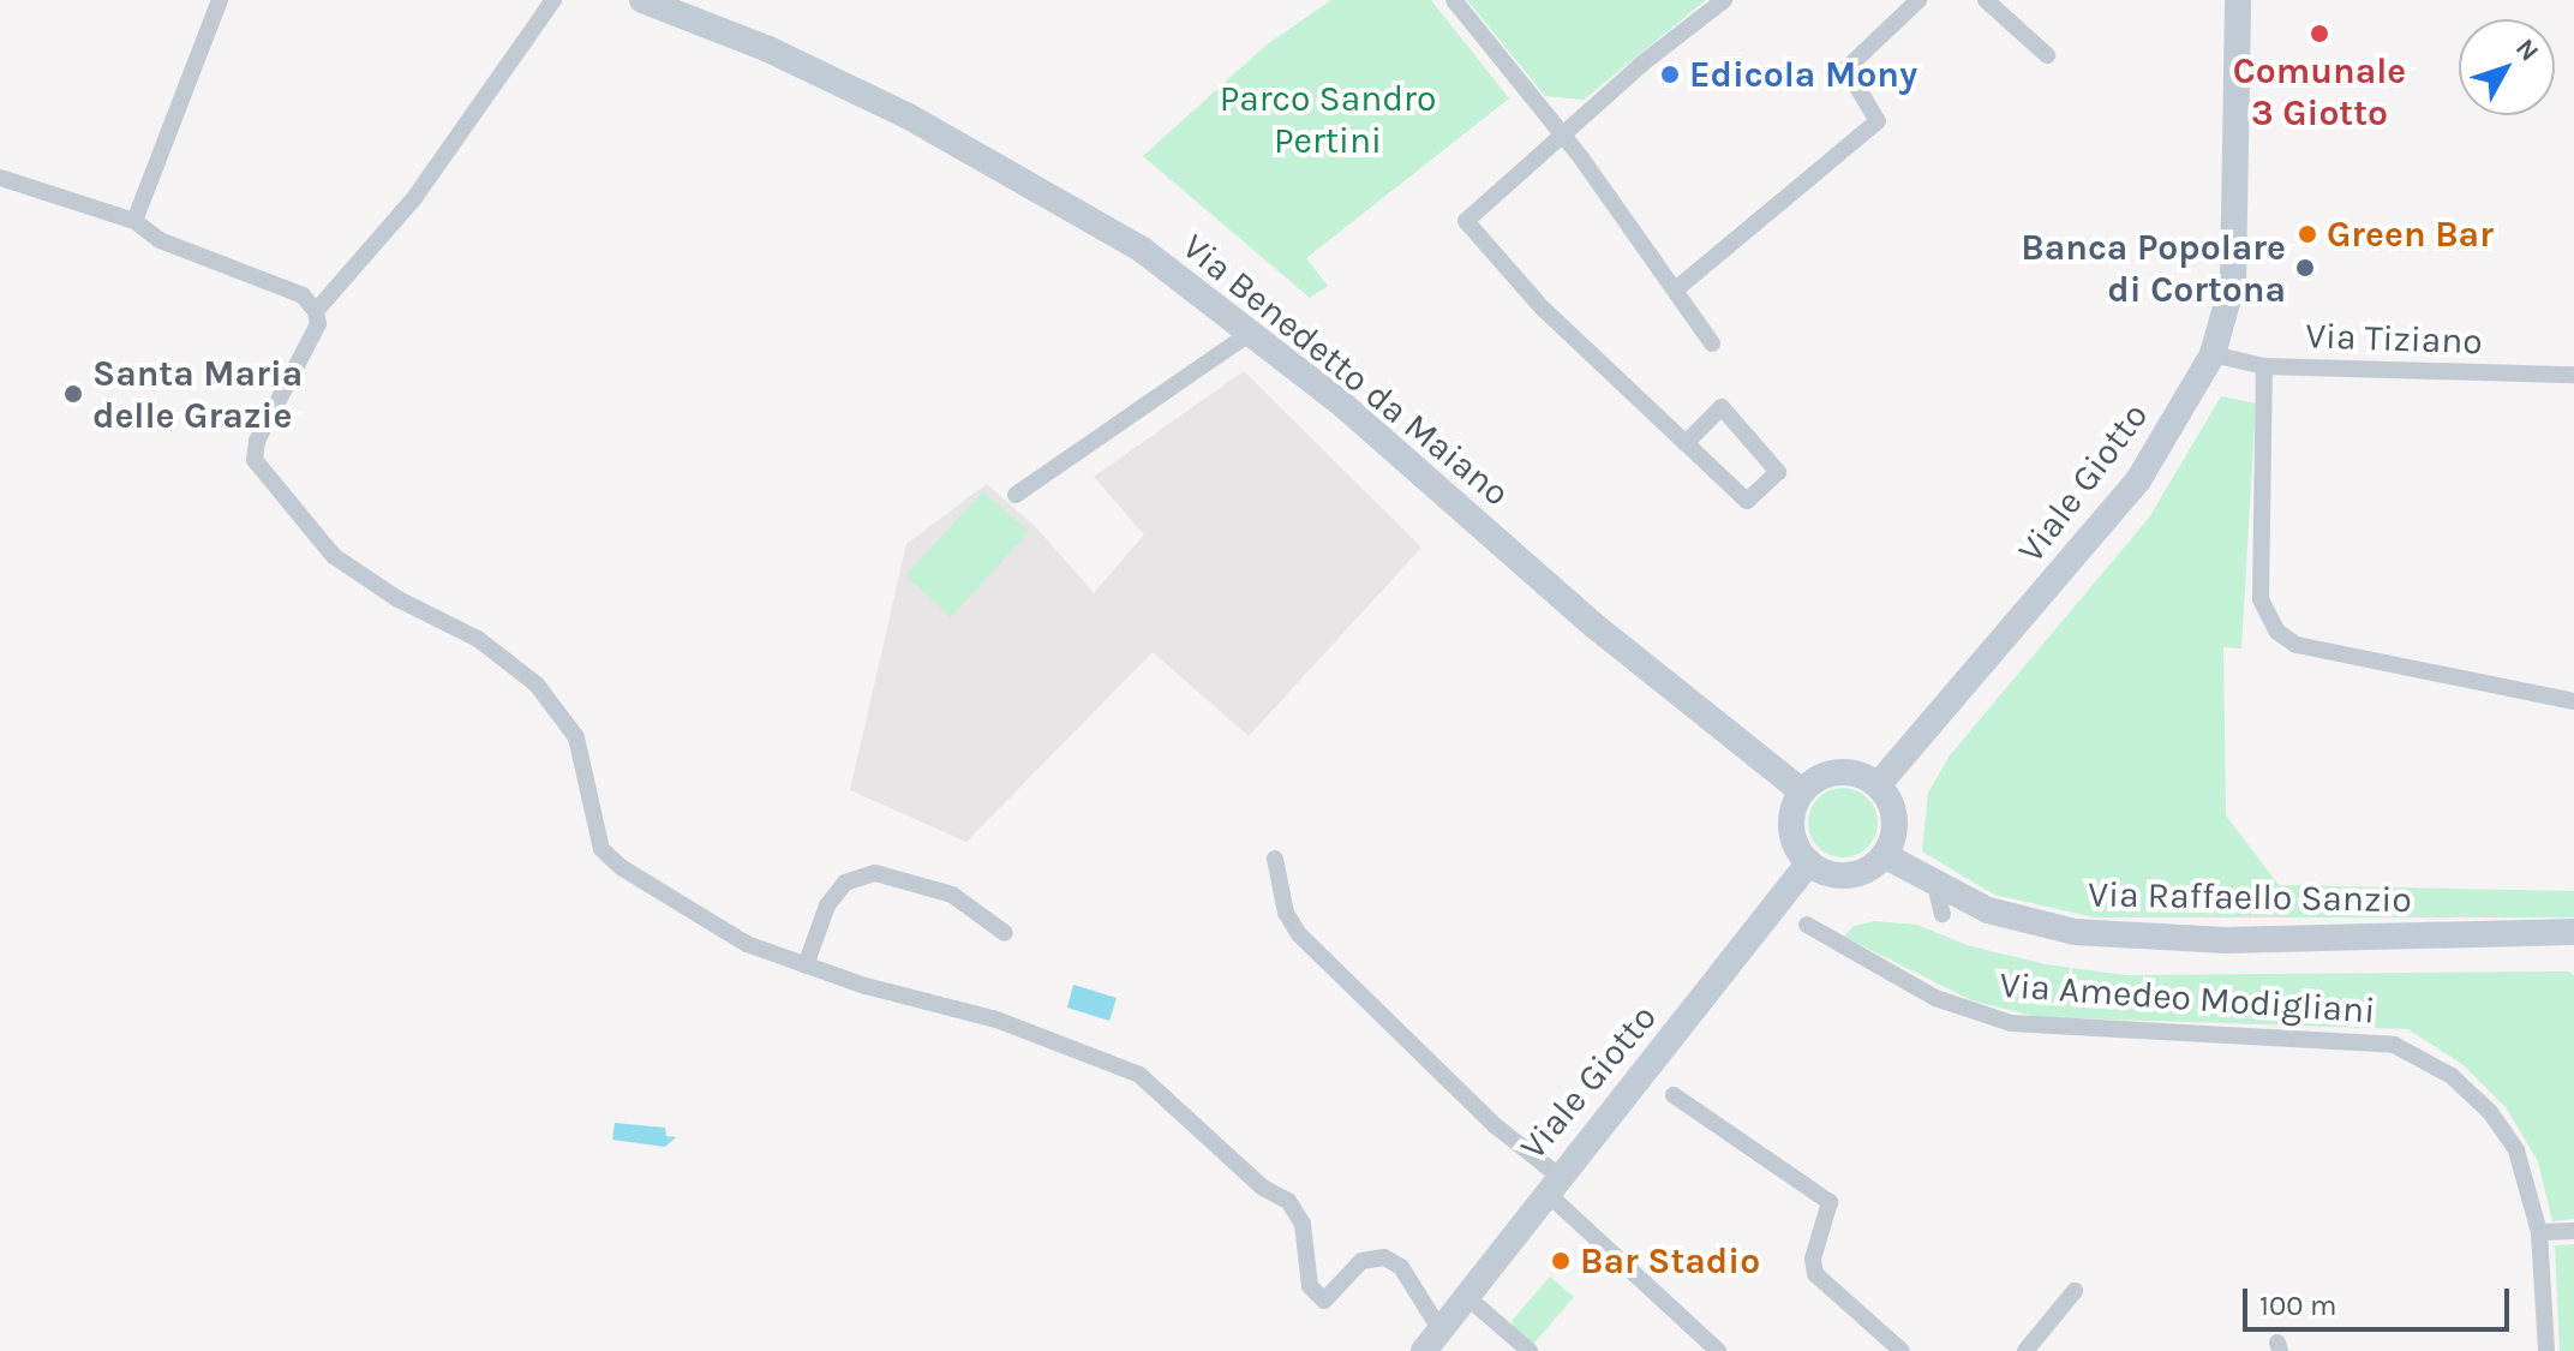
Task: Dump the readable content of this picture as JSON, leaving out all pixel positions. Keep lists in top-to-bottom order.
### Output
{
  "streets": {
    "main road": ["Via Benedetto da Maiano", "Viale Giotto", "Via Raffaello Sanzio"],
    "street": ["Via Tiziano", "Via Amedeo Modigliani"]
  },
  "crossings": [
    ["Via Tiziano", "Viale Giotto"],
    ["Via Benedetto da Maiano", "Viale Giotto"],
    ["Via Benedetto da Maiano", "Via Raffaello Sanzio"],
    ["Viale Giotto", "Via Raffaello Sanzio"]
  ],
  "parks": ["Parco Sandro Pertini"],
  "places": [
    "Comunale 3 Giotto",
    "Edicola Mony",
    "Green Bar",
    "Banca Popolare di Cortona",
    "Santa Maria delle Grazie",
    "Bar Stadio"
  ],
  "scale_bar": "100 m",
  "north": "top right"
}
